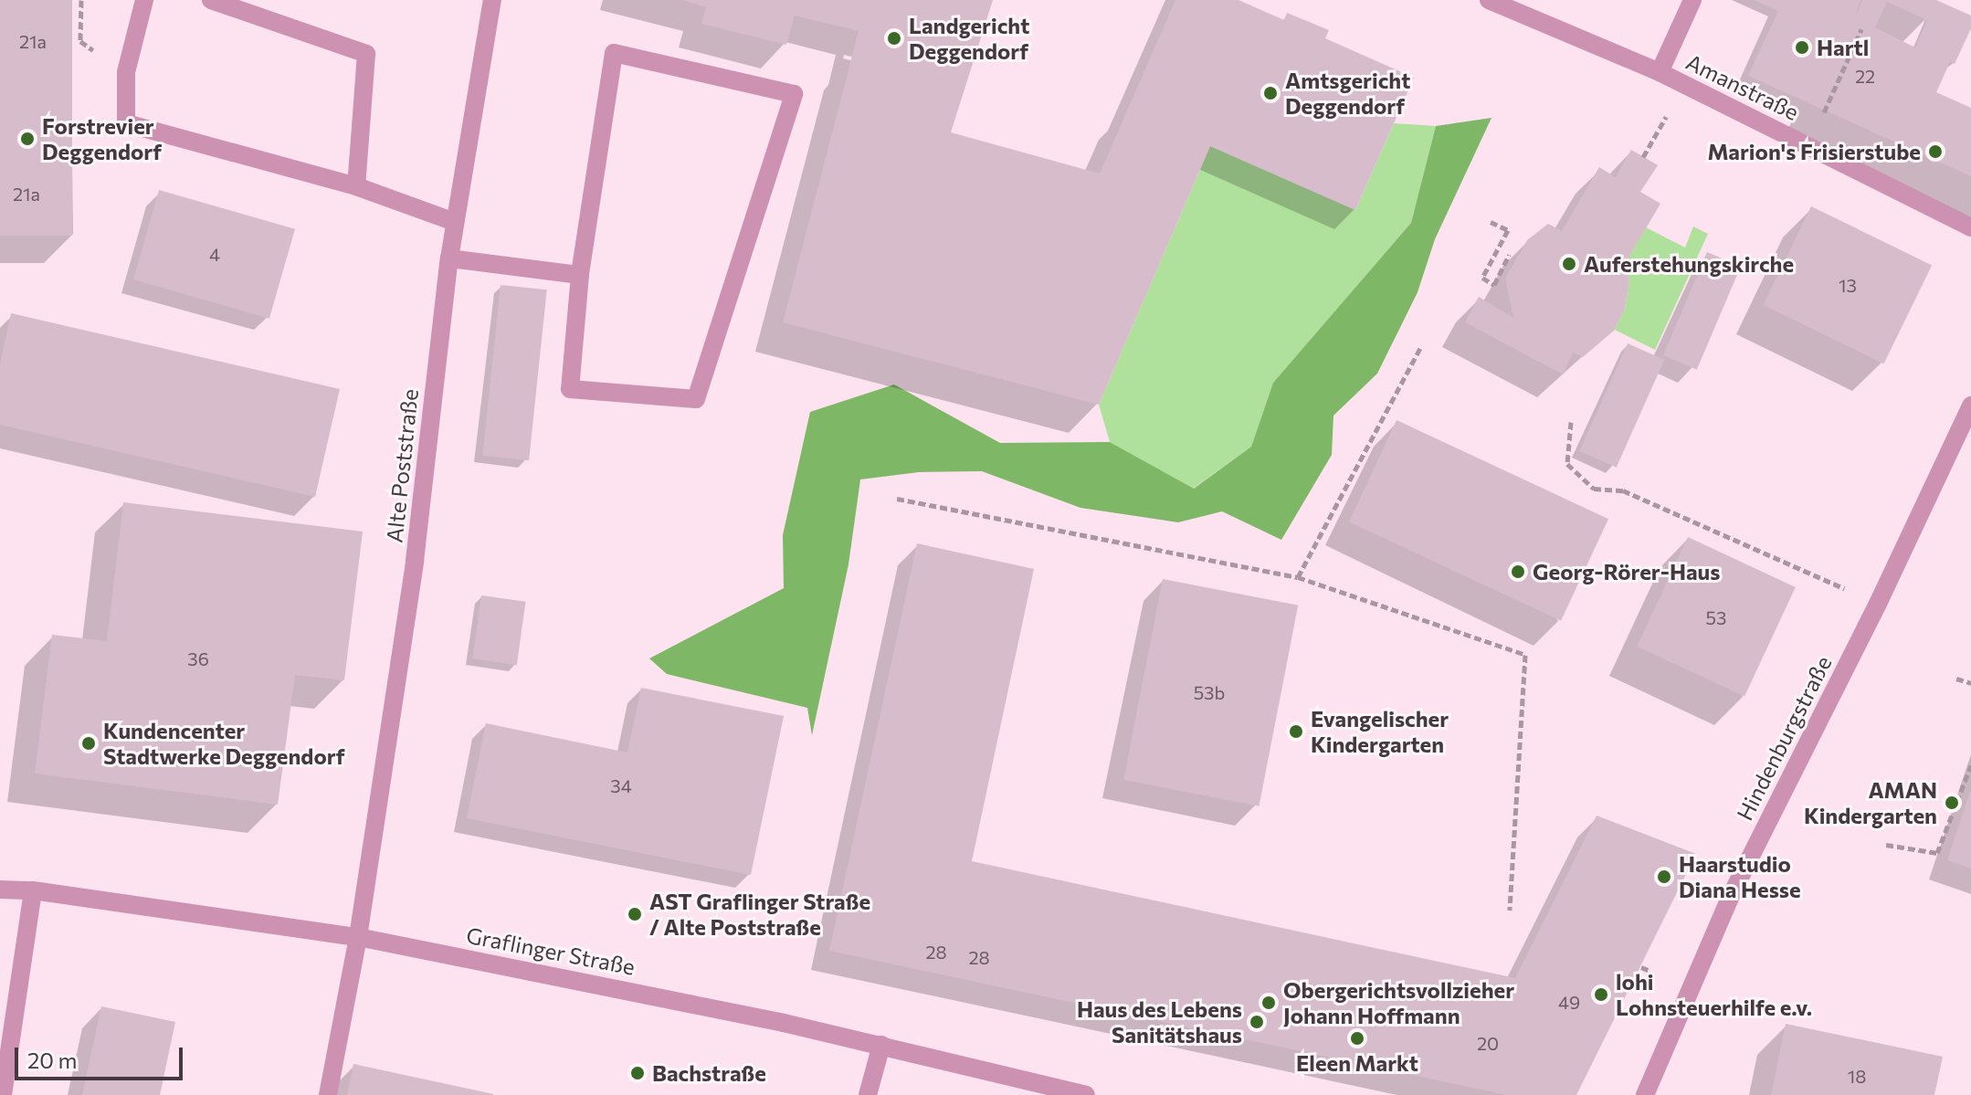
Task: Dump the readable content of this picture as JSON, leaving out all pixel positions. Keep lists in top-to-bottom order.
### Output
{
  "streets": {
    "street": [
      "Amanstraße",
      "Alte Poststraße",
      "Hindenburgstraße",
      "Graflinger Straße"
    ]
  },
  "crossings": [
    ["Alte Poststraße", "Graflinger Straße"]
  ],
  "places": [
    "Landgericht Deggendorf",
    "Hartl",
    "Amtsgericht Deggendorf",
    "Forstrevier Deggendorf",
    "Marion's Frisierstube",
    "Auferstehungskirche",
    "Georg-Rörer-Haus",
    "Evangelischer Kindergarten",
    "Kundencenter Stadtwerke Deggendorf",
    "AMAN Kindergarten",
    "Haarstudio Diana Hesse",
    "AST Graflinger Straße / Alte Poststraße",
    "lohi Lohnsteuerhilfe e.v.",
    "Obergerichtsvollzieher Johann Hoffmann",
    "Haus des Lebens Sanitätshaus",
    "Eleen Markt",
    "Bachstraße"
  ],
  "house_numbers": [
    "21a",
    "22",
    "21a",
    "4",
    "13",
    "53",
    "36",
    "53b",
    "34",
    "28",
    "28",
    "49",
    "20",
    "18"
  ],
  "scale_bar": "20 m"
}
